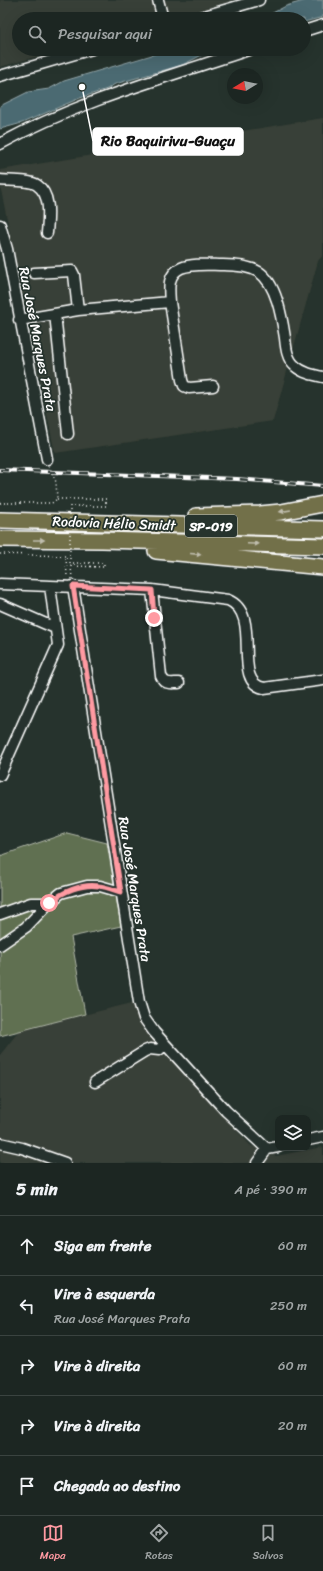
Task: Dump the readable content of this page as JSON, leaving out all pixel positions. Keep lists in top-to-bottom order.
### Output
{
  "streets": {
    "highway": ["Rodovia Hélio Smidt", "SP-019"],
    "street": ["Rua José Marques Prata"]
  },
  "places": ["Rio Baquirivu-Guaçu"],
  "north": "left",
  "page": {
    "search": "Pesquisar aqui",
    "heading": ["5 min", "A pé · 390 m"],
    "list": [
      ["Siga em frente", "60 m"],
      ["Vire à esquerda", "Rua José Marques Prata", "250 m"],
      ["Vire à direita", "60 m"],
      ["Vire à direita", "20 m"],
      "Chegada ao destino"
    ],
    "nav": ["Mapa", "Rotas", "Salvos"]
  }
}
